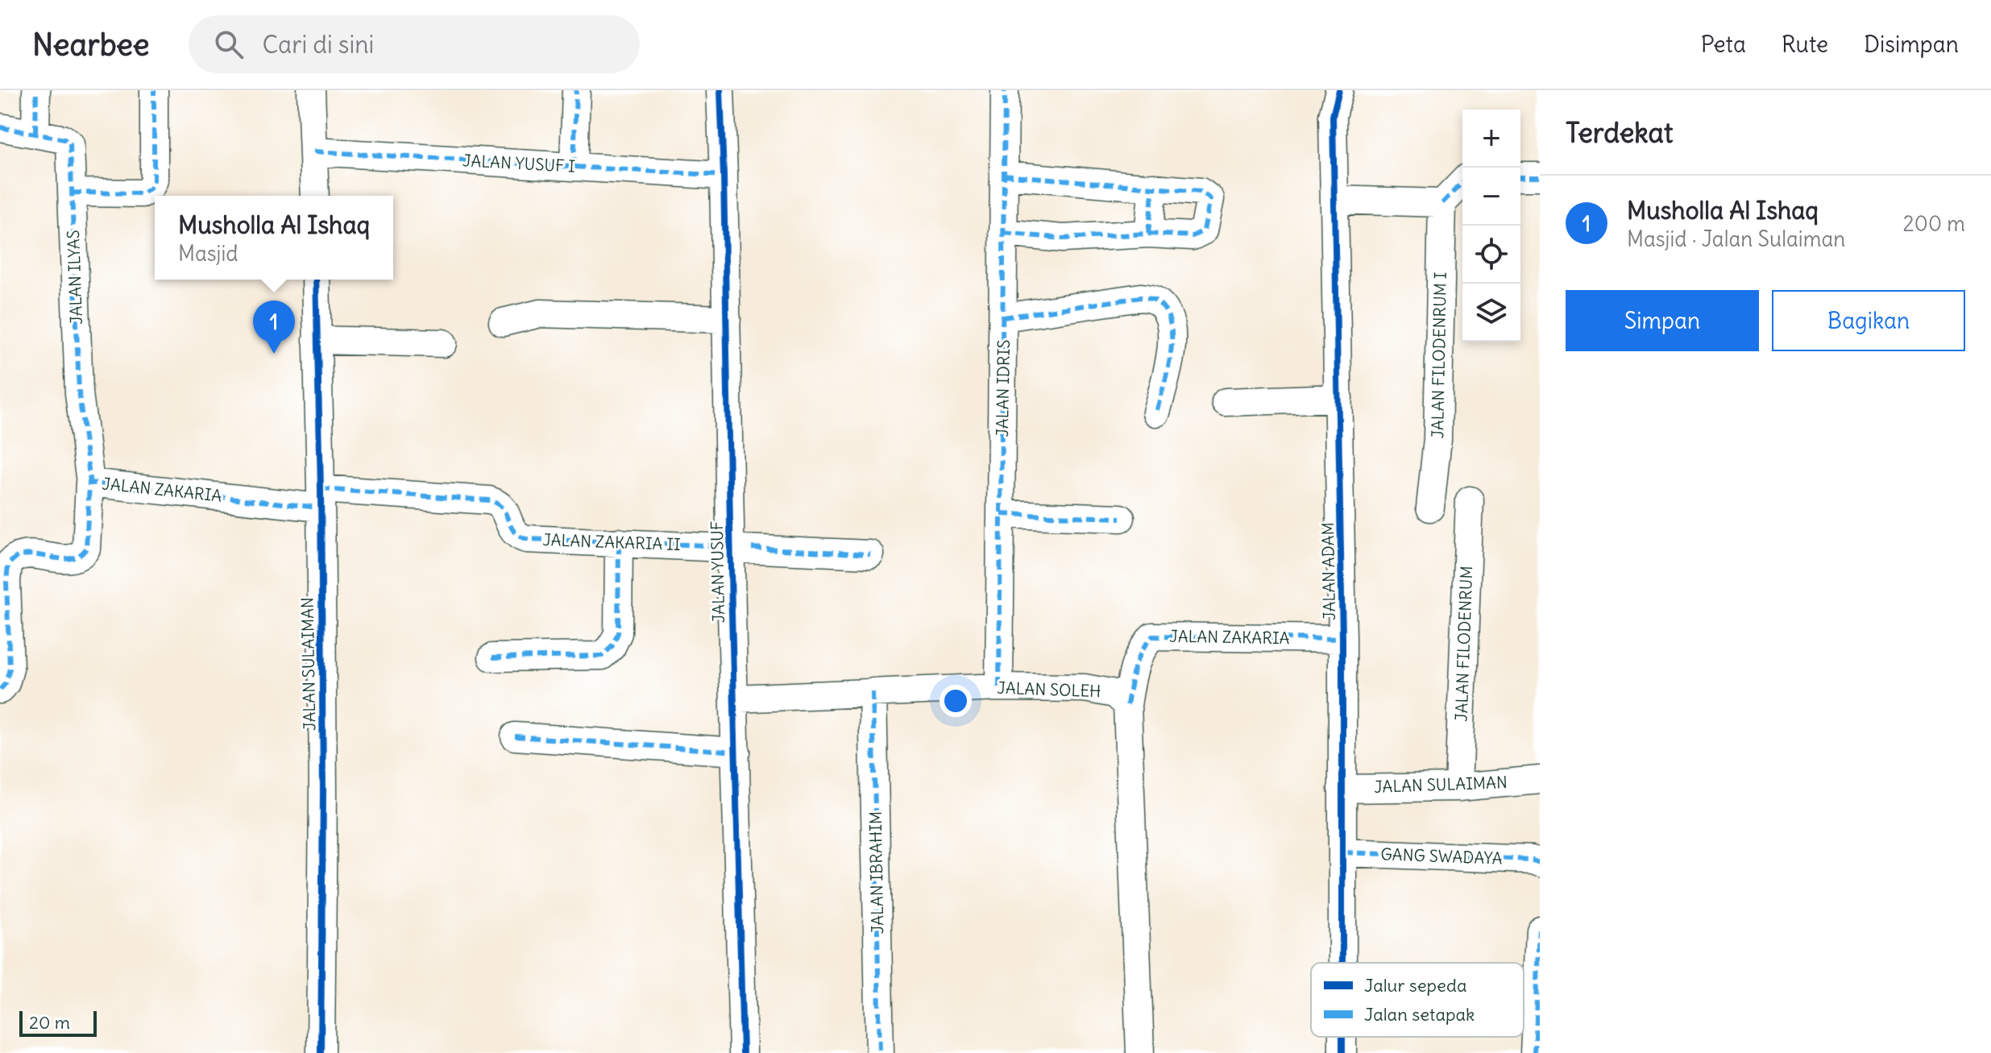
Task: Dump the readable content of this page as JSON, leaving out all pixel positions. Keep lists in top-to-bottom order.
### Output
{
  "streets": {
    "street": [
      "JALAN YUSUF I",
      "JALAN ILYAS",
      "JALAN FILODENRUM I",
      "JALAN IDRIS",
      "JALAN ZAKARIA",
      "JALAN ZAKARIA II",
      "JALAN ADAM",
      "JALAN YUSUF",
      "JALAN FILODENRUM",
      "JALAN SULAIMAN",
      "JALAN SOLEH",
      "GANG SWADAYA",
      "JALAN IBRAHIM"
    ]
  },
  "crossings": [
    ["JALAN YUSUF I", "JALAN YUSUF"],
    ["JALAN ILYAS", "JALAN ZAKARIA"],
    ["JALAN IDRIS", "JALAN SOLEH"],
    ["JALAN ZAKARIA", "JALAN ZAKARIA II"],
    ["JALAN ZAKARIA", "JALAN ADAM"],
    ["JALAN ZAKARIA", "JALAN SULAIMAN"],
    ["JALAN ZAKARIA", "JALAN SOLEH"],
    ["JALAN ZAKARIA II", "JALAN YUSUF"],
    ["JALAN ZAKARIA II", "JALAN SULAIMAN"],
    ["JALAN ADAM", "JALAN SULAIMAN"],
    ["JALAN ADAM", "GANG SWADAYA"],
    ["JALAN YUSUF", "JALAN SOLEH"],
    ["JALAN FILODENRUM", "JALAN SULAIMAN"],
    ["JALAN SOLEH", "JALAN IBRAHIM"]
  ],
  "legend": ["Jalur sepeda", "Jalan setapak"],
  "scale_bar": "20 m",
  "page": {
    "header": "Nearbee",
    "search": "Cari di sini",
    "nav": ["Peta", "Rute", "Disimpan"],
    "heading": "Terdekat",
    "map_buttons": ["+", "−"],
    "list": [
      {
        "mark": "1",
        "name": "Musholla Al Ishaq",
        "note": "Masjid · Jalan Sulaiman",
        "value": "200 m"
      }
    ],
    "popup": ["Musholla Al Ishaq", "Masjid"],
    "buttons": ["Simpan", "Bagikan"],
    "pins": "1",
    "scale": "20 m"
  }
}
